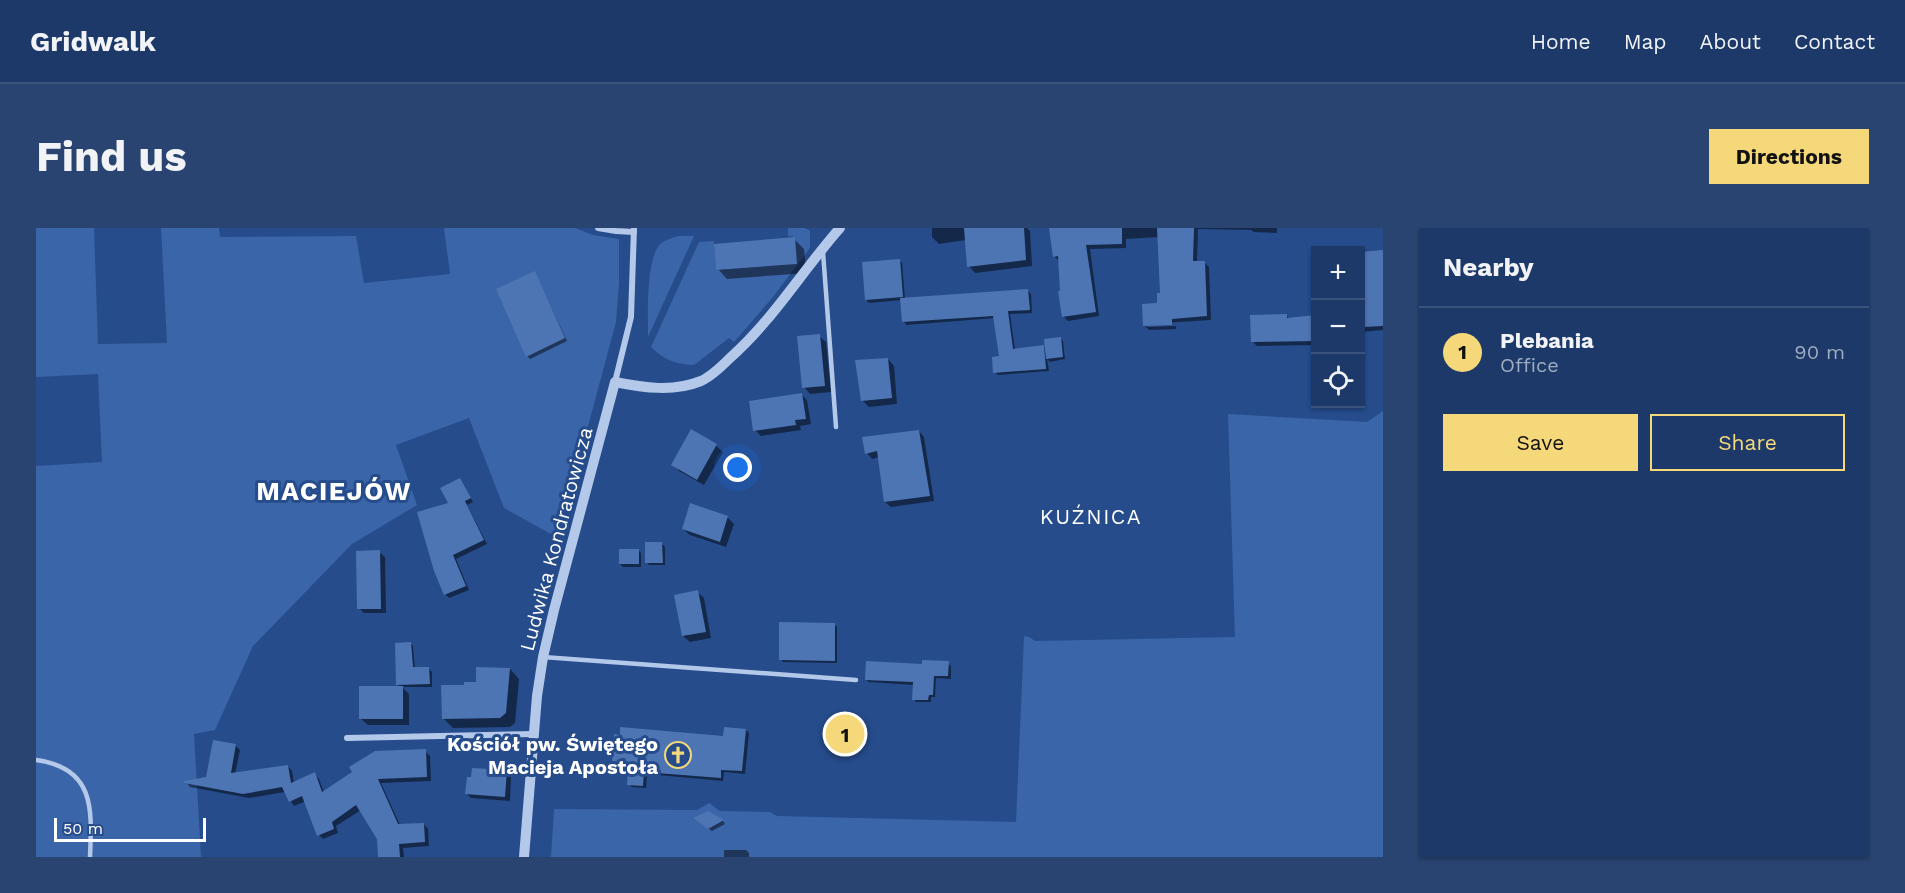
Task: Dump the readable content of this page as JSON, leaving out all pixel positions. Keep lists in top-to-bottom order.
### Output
{
  "streets": {
    "street": ["Ludwika Kondratowicza"]
  },
  "districts": ["MACIEJÓW", "KUŹNICA"],
  "places": {
    "church": ["Kościół pw. Świętego Macieja Apostoła"]
  },
  "scale_bar": "50 m",
  "page": {
    "header": "Gridwalk",
    "nav": [
      "Home",
      "Map",
      "About",
      "Contact"
    ],
    "buttons": [
      "Directions",
      ["Save", "Share"]
    ],
    "title": "Find us",
    "heading": "Nearby",
    "map_buttons": ["+", "−"],
    "list": [
      {
        "mark": "1",
        "name": "Plebania",
        "note": "Office",
        "value": "90 m"
      }
    ],
    "pins": "1",
    "scale": "50 m"
  }
}
